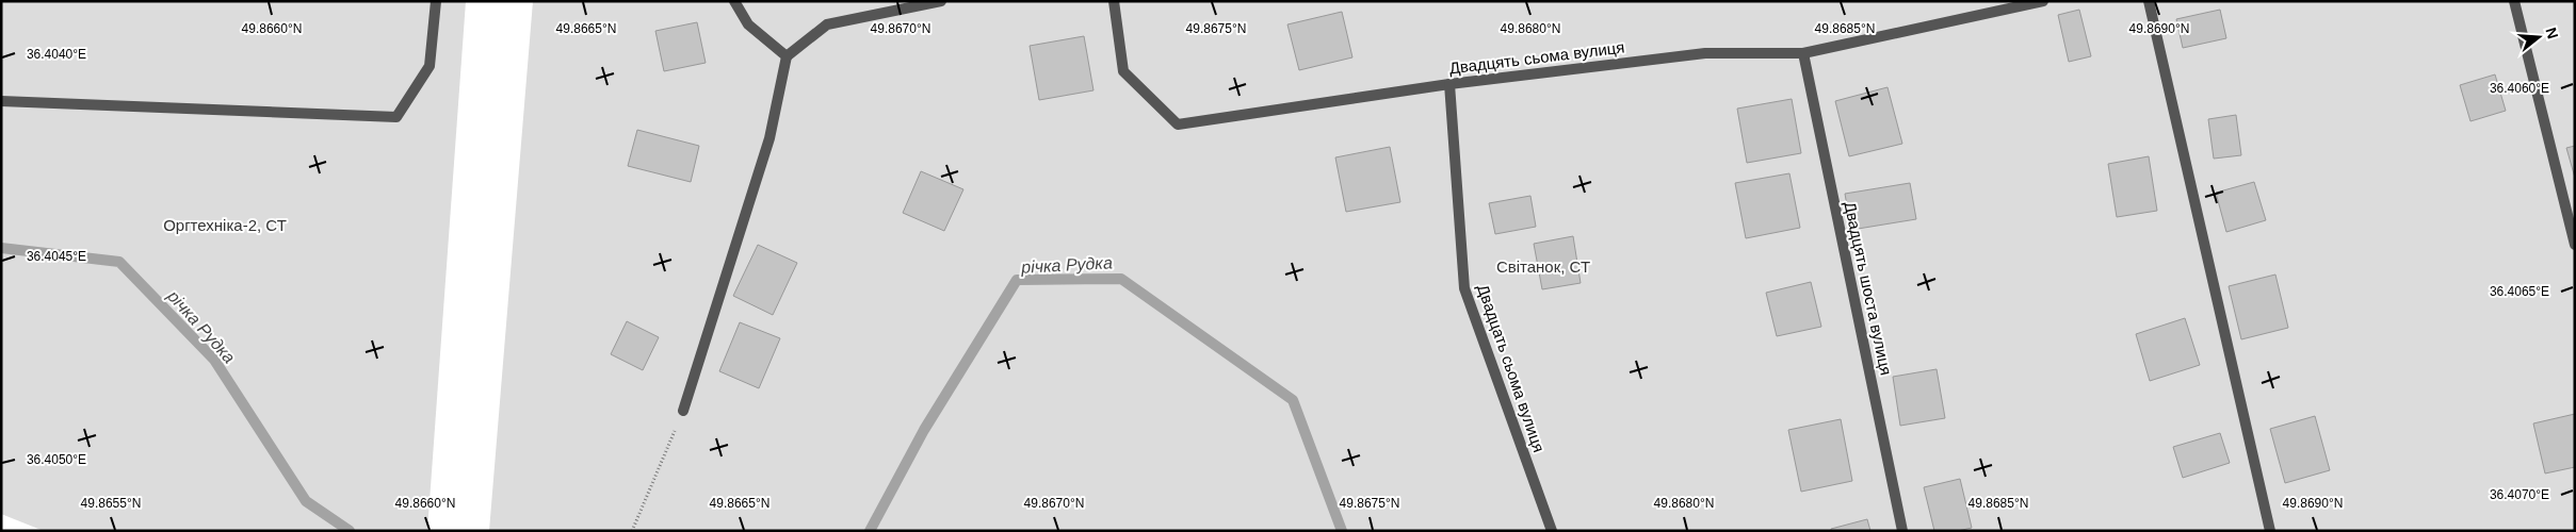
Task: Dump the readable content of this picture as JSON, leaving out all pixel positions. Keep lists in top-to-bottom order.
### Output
{
  "streets": {
    "street": ["Двадцять сьома вулиця", "Двадцять шоста вулиця", "Двадцать сьома вулиця"]
  },
  "crossings": [
    ["Двадцять сьома вулиця", "Двадцять шоста вулиця"],
    ["Двадцять сьома вулиця", "Двадцать сьома вулиця"]
  ],
  "water": ["річка Рудка"],
  "parks": ["Оргтехніка-2, СТ", "Світанок, СТ"],
  "north": "right",
  "coordinates": [
    "49.8660°N",
    "49.8665°N",
    "49.8670°N",
    "49.8675°N",
    "49.8680°N",
    "49.8685°N",
    "49.8690°N",
    "36.4040°E",
    "36.4060°E",
    "36.4045°E",
    "36.4065°E",
    "36.4050°E",
    "36.4070°E",
    "49.8655°N"
  ]
}
